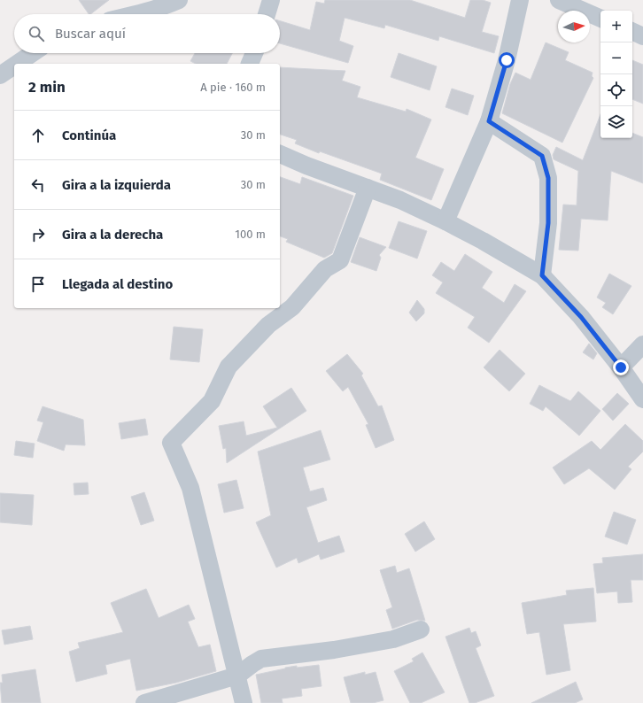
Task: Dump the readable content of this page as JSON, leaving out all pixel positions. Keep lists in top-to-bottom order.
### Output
{
  "north": "right",
  "page": {
    "map_buttons": ["+", "−"],
    "search": "Buscar aquí",
    "heading": ["2 min", "A pie · 160 m"],
    "list": [
      ["Continúa", "30 m"],
      ["Gira a la izquierda", "30 m"],
      ["Gira a la derecha", "100 m"],
      "Llegada al destino"
    ]
  }
}
